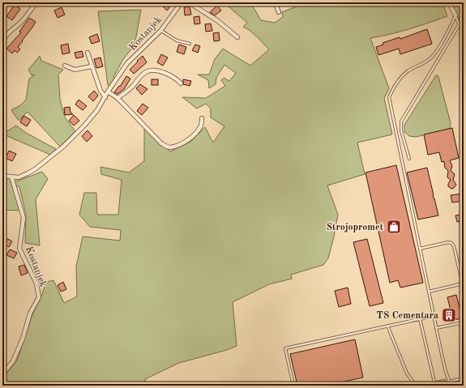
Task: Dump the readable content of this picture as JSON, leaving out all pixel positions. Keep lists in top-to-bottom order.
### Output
{
  "streets": {
    "street": ["Kostanjek"]
  },
  "places": {
    "shop": ["Strojopromet"],
    "building": ["TS Cementara"]
  }
}
